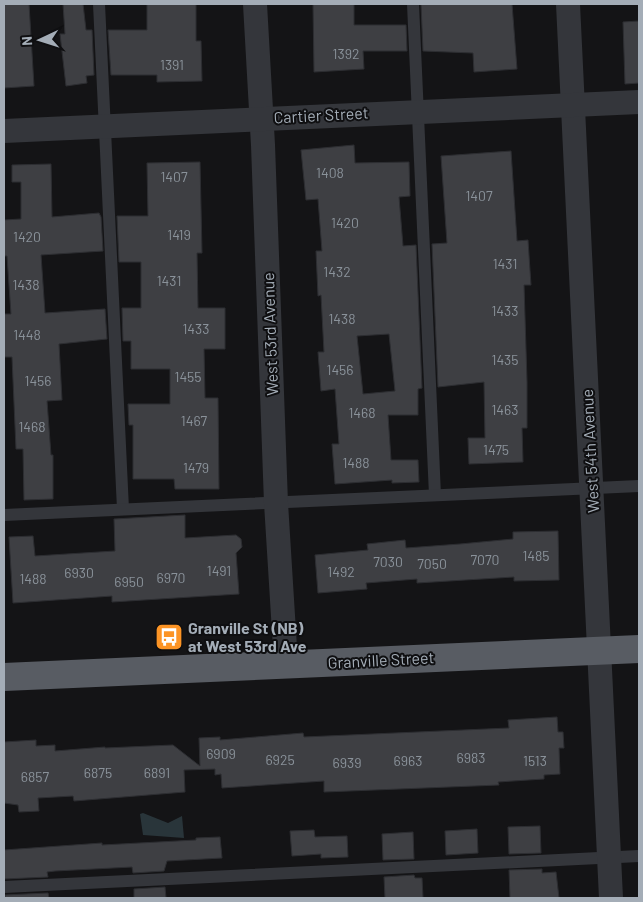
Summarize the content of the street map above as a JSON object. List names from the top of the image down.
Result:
{
  "streets": {
    "highway": ["Granville Street"],
    "street": ["Cartier Street", "West 53rd Avenue", "West 54th Avenue"]
  },
  "crossings": [
    ["Cartier Street", "West 53rd Avenue"],
    ["Cartier Street", "West 54th Avenue"],
    ["West 53rd Avenue", "Granville Street"],
    ["West 54th Avenue", "Granville Street"]
  ],
  "places": {
    "bus stop": ["Granville St (NB) at West 53rd Ave"]
  },
  "house_numbers": [
    "1392",
    "1391",
    "1408",
    "1407",
    "1407",
    "1420",
    "1419",
    "1420",
    "1431",
    "1432",
    "1431",
    "1438",
    "1433",
    "1438",
    "1433",
    "1448",
    "1435",
    "1456",
    "1455",
    "1456",
    "1463",
    "1468",
    "1467",
    "1468",
    "1475",
    "1488",
    "1479",
    "1485",
    "7070",
    "7030",
    "7050",
    "1491",
    "1492",
    "6930",
    "6970",
    "1488",
    "6950",
    "6909",
    "6983",
    "6925",
    "6963",
    "1513",
    "6939",
    "6875",
    "6891",
    "6857"
  ],
  "north": "left"
}
